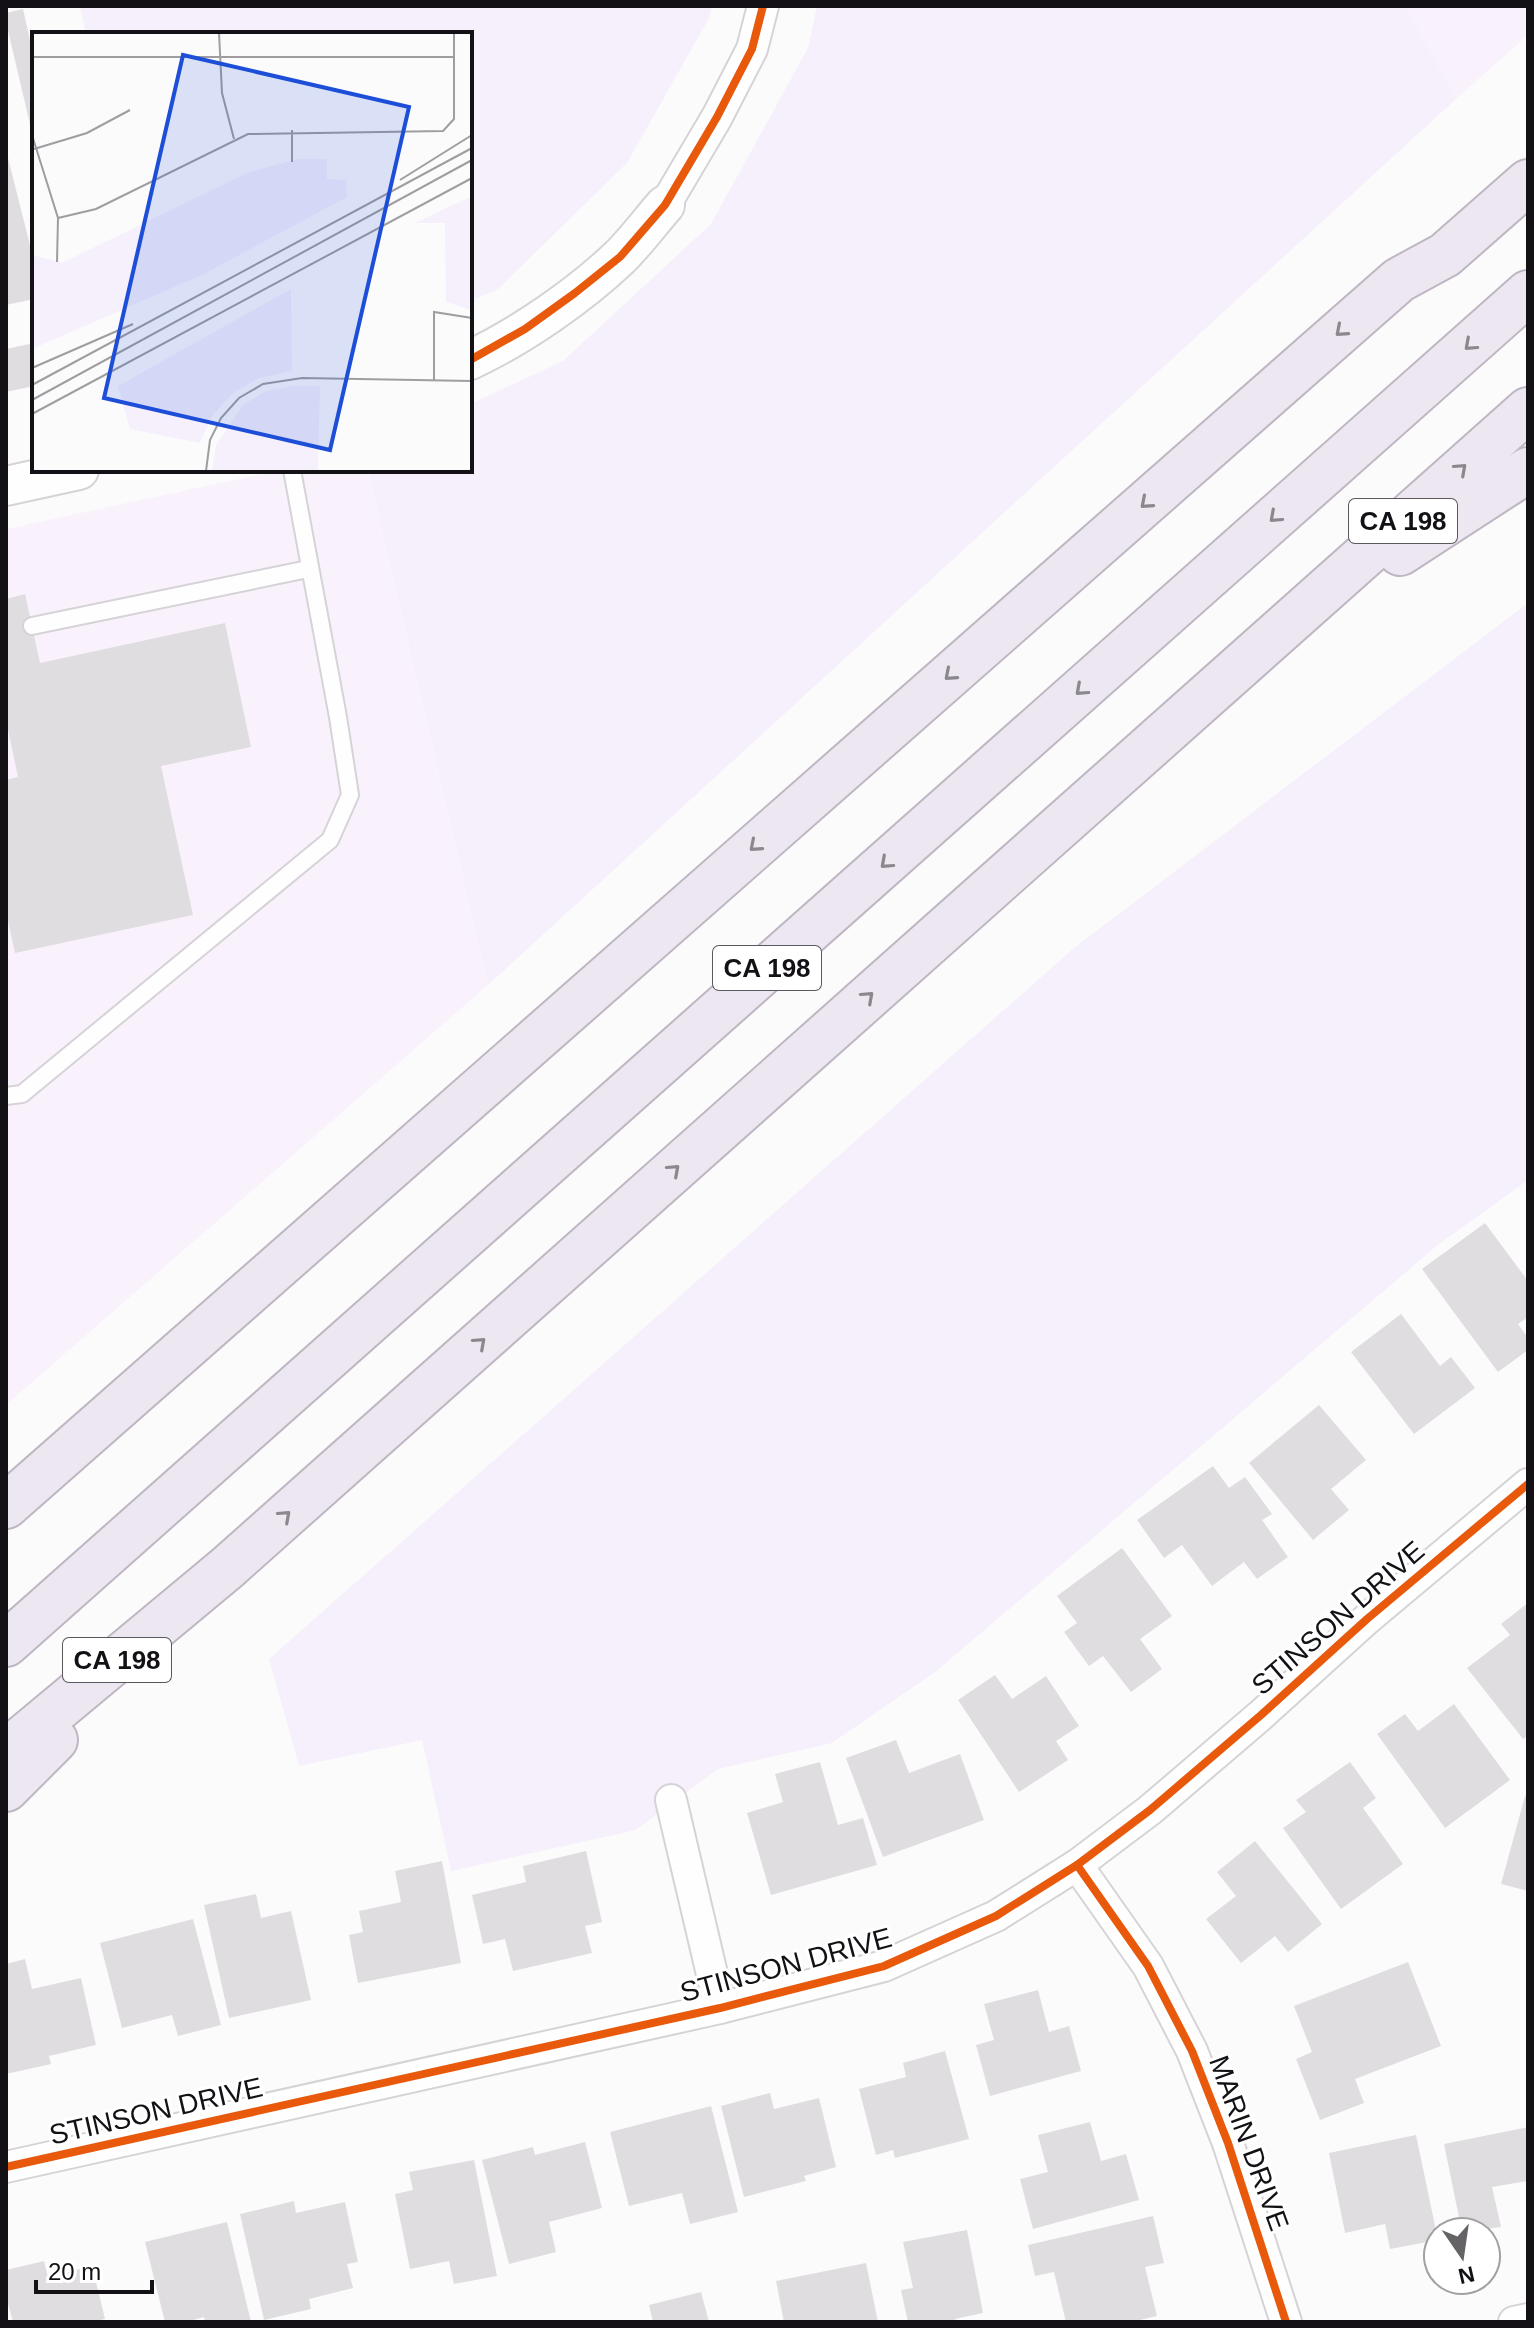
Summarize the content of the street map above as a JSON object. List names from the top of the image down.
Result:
{
  "streets": {
    "highway": ["CA 198"],
    "street": ["STINSON DRIVE", "MARIN DRIVE"]
  },
  "crossings": [
    ["STINSON DRIVE", "MARIN DRIVE"]
  ],
  "scale_bar": "20 m",
  "north": "bottom"
}
